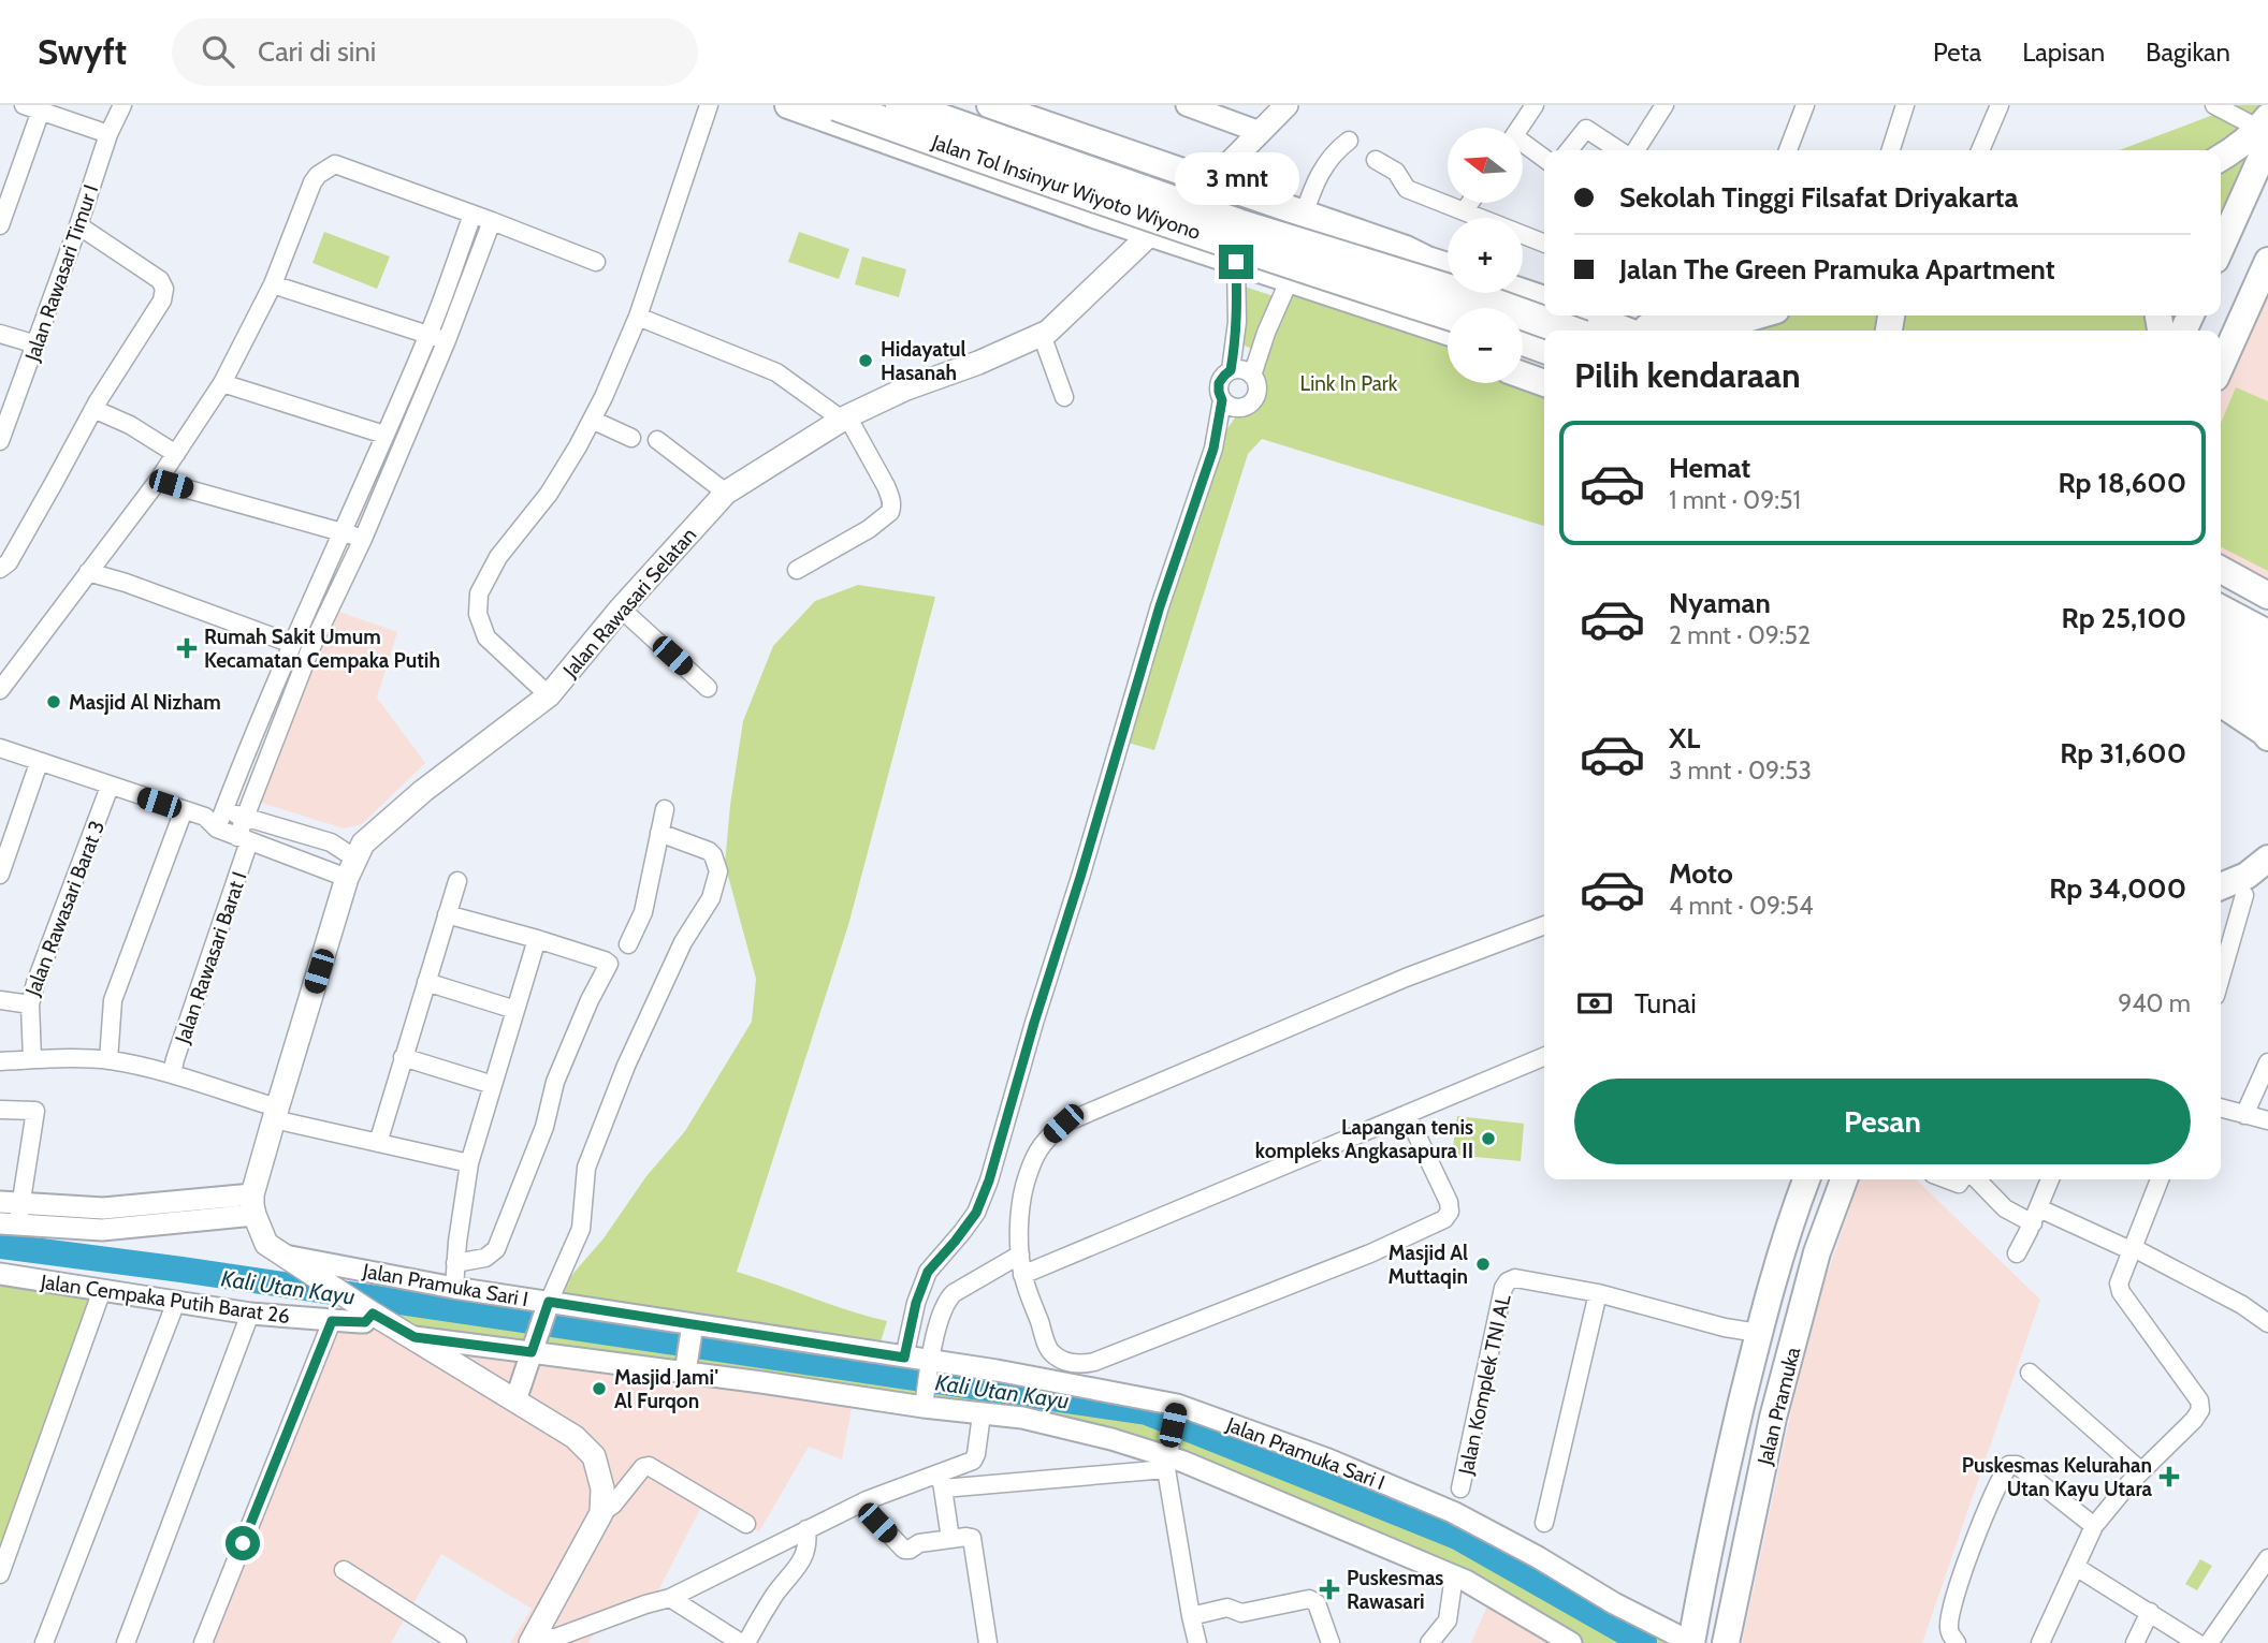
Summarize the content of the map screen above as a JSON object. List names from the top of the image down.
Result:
{
  "streets": {
    "highway": ["Jalan Tol Insinyur Wiyoto Wiyono"],
    "main road": ["Jalan Rawasari Selatan", "Jalan Pramuka"],
    "street": [
      "Jalan Rawasari Timur I",
      "Jalan Rawasari Barat 3",
      "Jalan Rawasari Barat I",
      "Jalan Pramuka Sari I",
      "Jalan Cempaka Putih Barat 26",
      "Jalan Komplek TNI AL"
    ]
  },
  "crossings": [
    ["Jalan Pramuka Sari I", "Jalan Pramuka"],
    ["Jalan Komplek TNI AL", "Jalan Pramuka"]
  ],
  "water": ["Kali Utan Kayu"],
  "parks": ["Link In Park"],
  "places": {
    "other": [
      "Hidayatul Hasanah",
      "Masjid Al Nizham",
      "Lapangan tenis kompleks Angkasapura II",
      "Masjid Al Muttaqin",
      "Masjid Jami' Al Furqon"
    ],
    "health": ["Rumah Sakit Umum Kecamatan Cempaka Putih", "Puskesmas Kelurahan Utan Kayu Utara", "Puskesmas Rawasari"]
  },
  "north": "left",
  "page": {
    "header": "Swyft",
    "search": "Cari di sini",
    "nav": ["Peta", "Lapisan", "Bagikan"],
    "map_buttons": ["+", "−"],
    "banner": ["Sekolah Tinggi Filsafat Driyakarta", "Jalan The Green Pramuka Apartment"],
    "bubble": "3 mnt",
    "heading": "Pilih kendaraan",
    "list": [
      {
        "name": "Hemat",
        "note": "1 mnt · 09:51",
        "value": "Rp 18,600"
      },
      {
        "name": "Nyaman",
        "note": "2 mnt · 09:52",
        "value": "Rp 25,100"
      },
      {
        "name": "XL",
        "note": "3 mnt · 09:53",
        "value": "Rp 31,600"
      },
      {
        "name": "Moto",
        "note": "4 mnt · 09:54",
        "value": "Rp 34,000"
      }
    ],
    "pay": ["Tunai", "940 m"],
    "buttons": "Pesan"
  }
}
